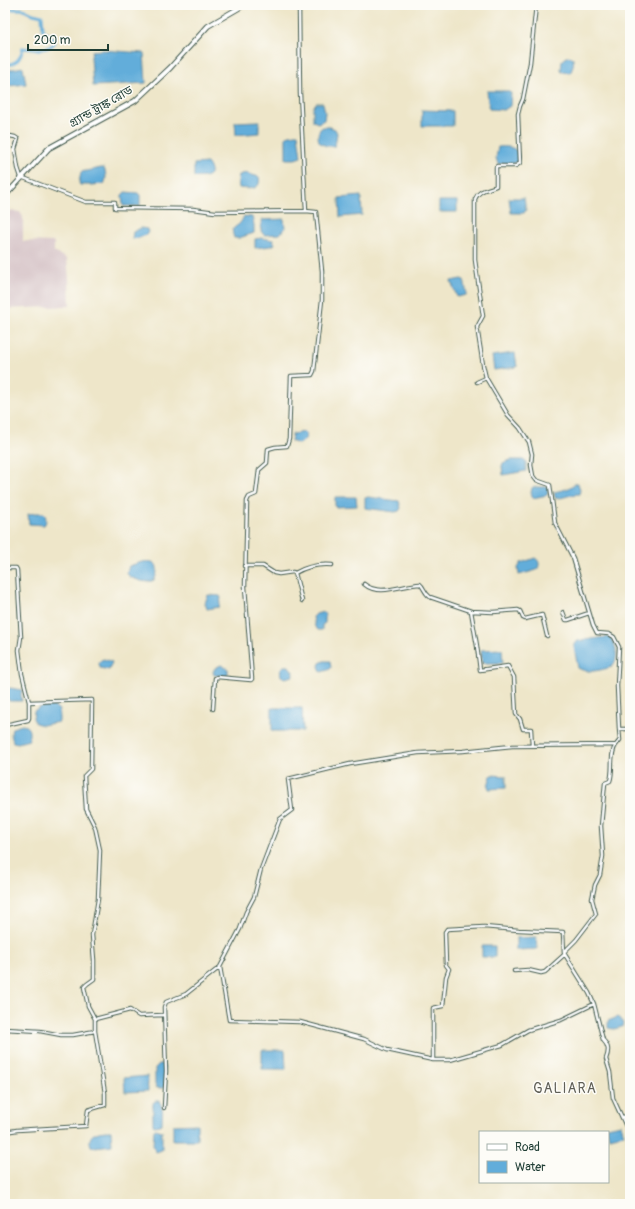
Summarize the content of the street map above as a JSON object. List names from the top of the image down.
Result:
{
  "streets": {
    "highway": ["গ্র্যান্ড ট্রাঙ্ক রোড"]
  },
  "districts": ["GALIARA"],
  "legend": ["Road", "Water"],
  "scale_bar": "200 m"
}
